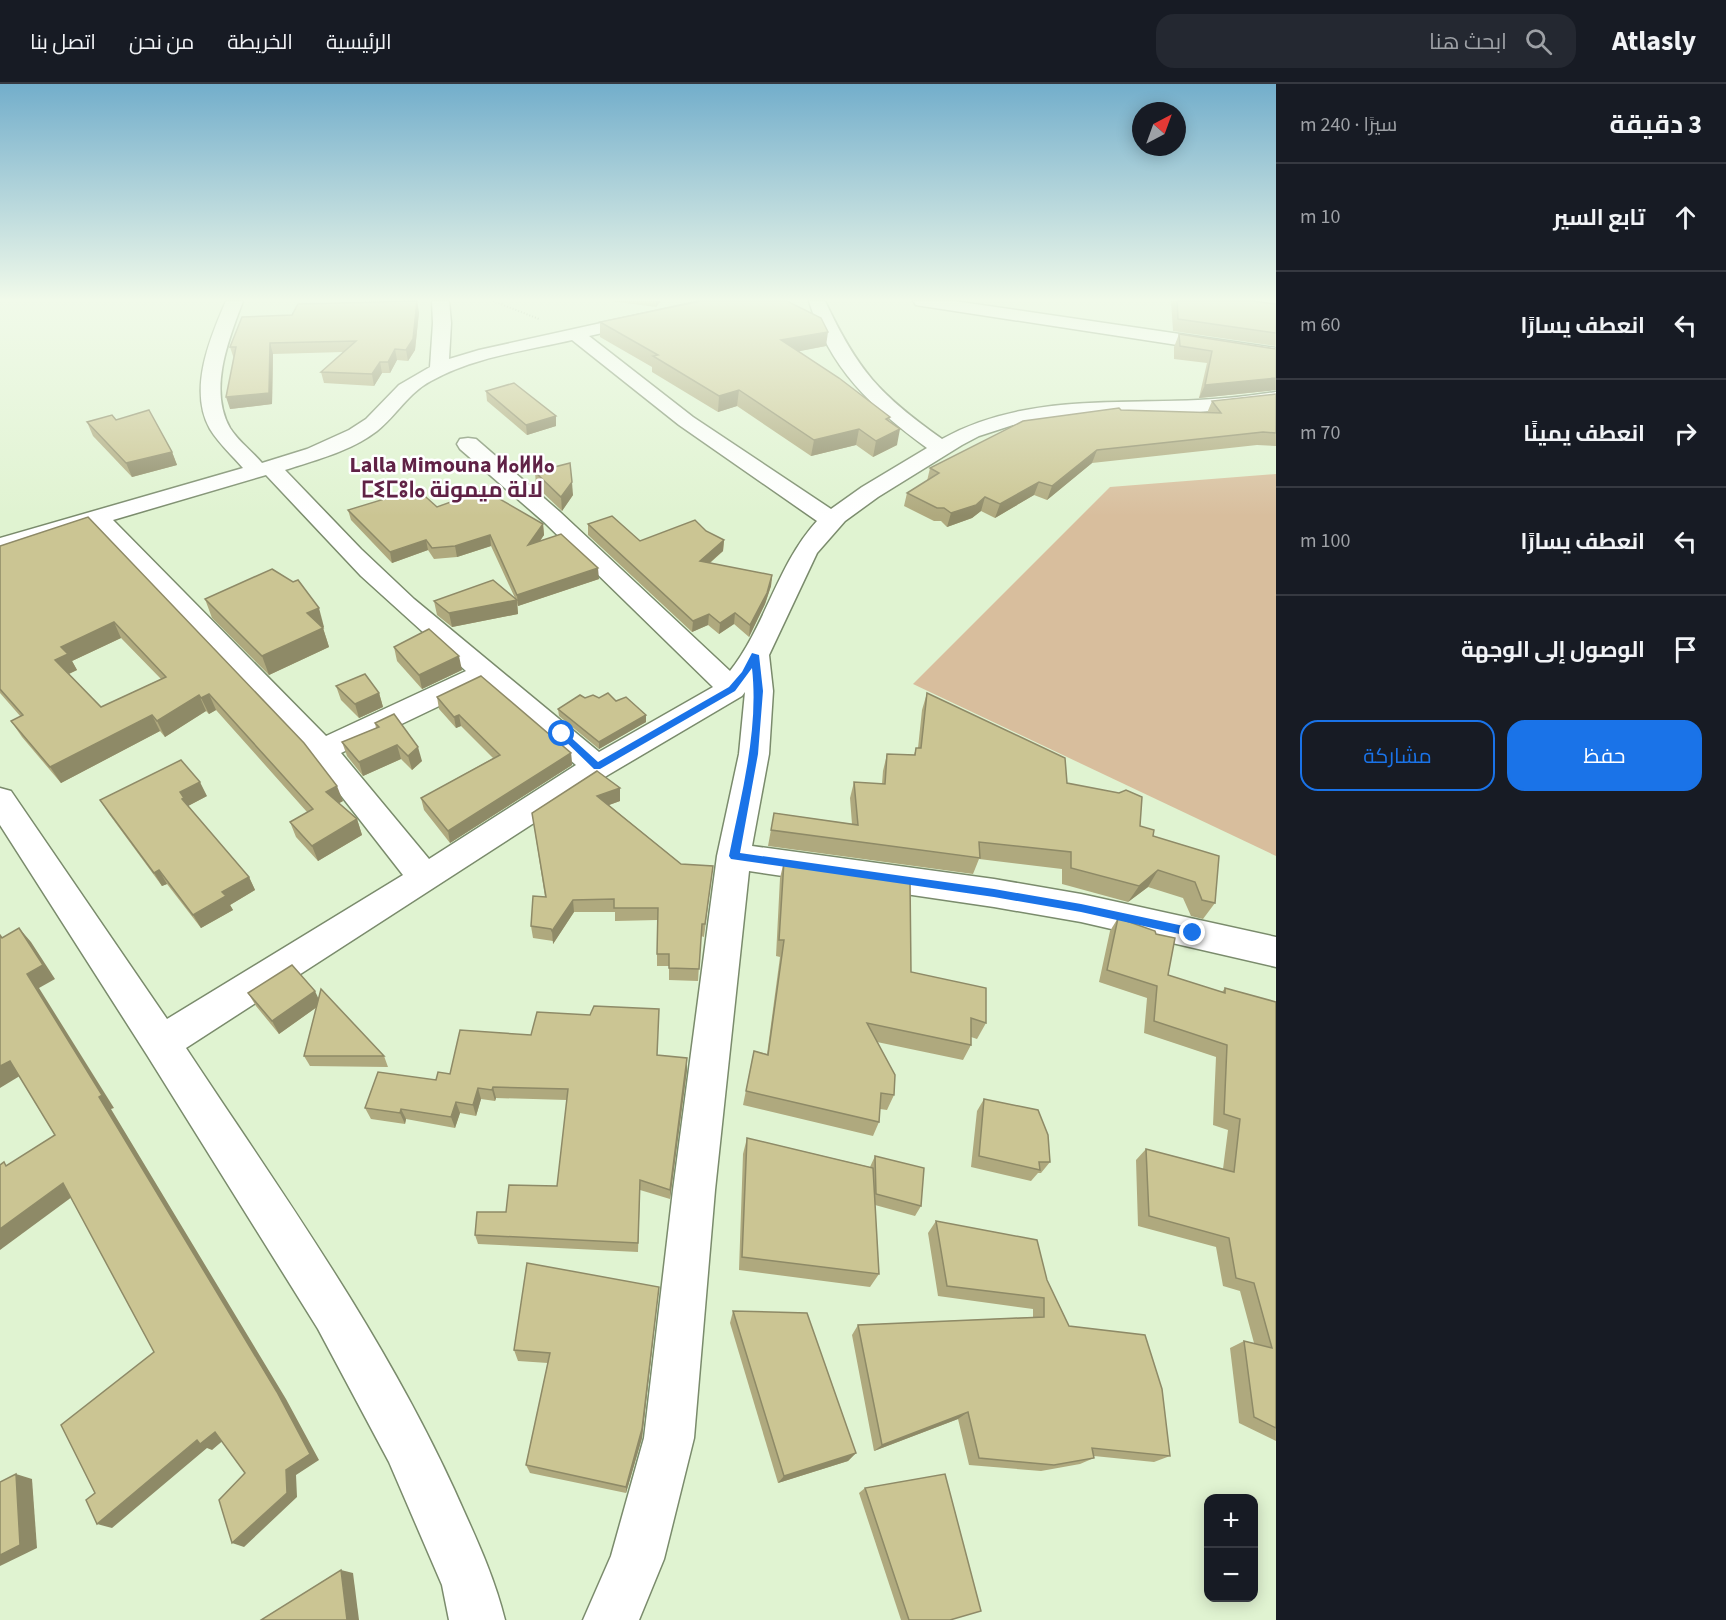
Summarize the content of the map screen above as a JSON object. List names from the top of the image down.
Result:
{
  "districts": ["Lalla Mimouna ⵍⴰⵍⵍⴰ ⵎⵉⵎⵓⵏⴰ لالة ميمونة"],
  "north": "top right",
  "page": {
    "header": "Atlasly",
    "search": "ابحث هنا",
    "nav": [
      "الرئيسية",
      "الخريطة",
      "من نحن",
      "اتصل بنا"
    ],
    "heading": ["3 دقيقة", "سيرًا · 240 m"],
    "list": [
      ["تابع السير", "10 m"],
      ["انعطف يسارًا", "60 m"],
      ["انعطف يمينًا", "70 m"],
      ["انعطف يسارًا", "100 m"],
      "الوصول إلى الوجهة"
    ],
    "buttons": ["حفظ", "مشاركة"],
    "map_buttons": ["+", "−"]
  }
}
